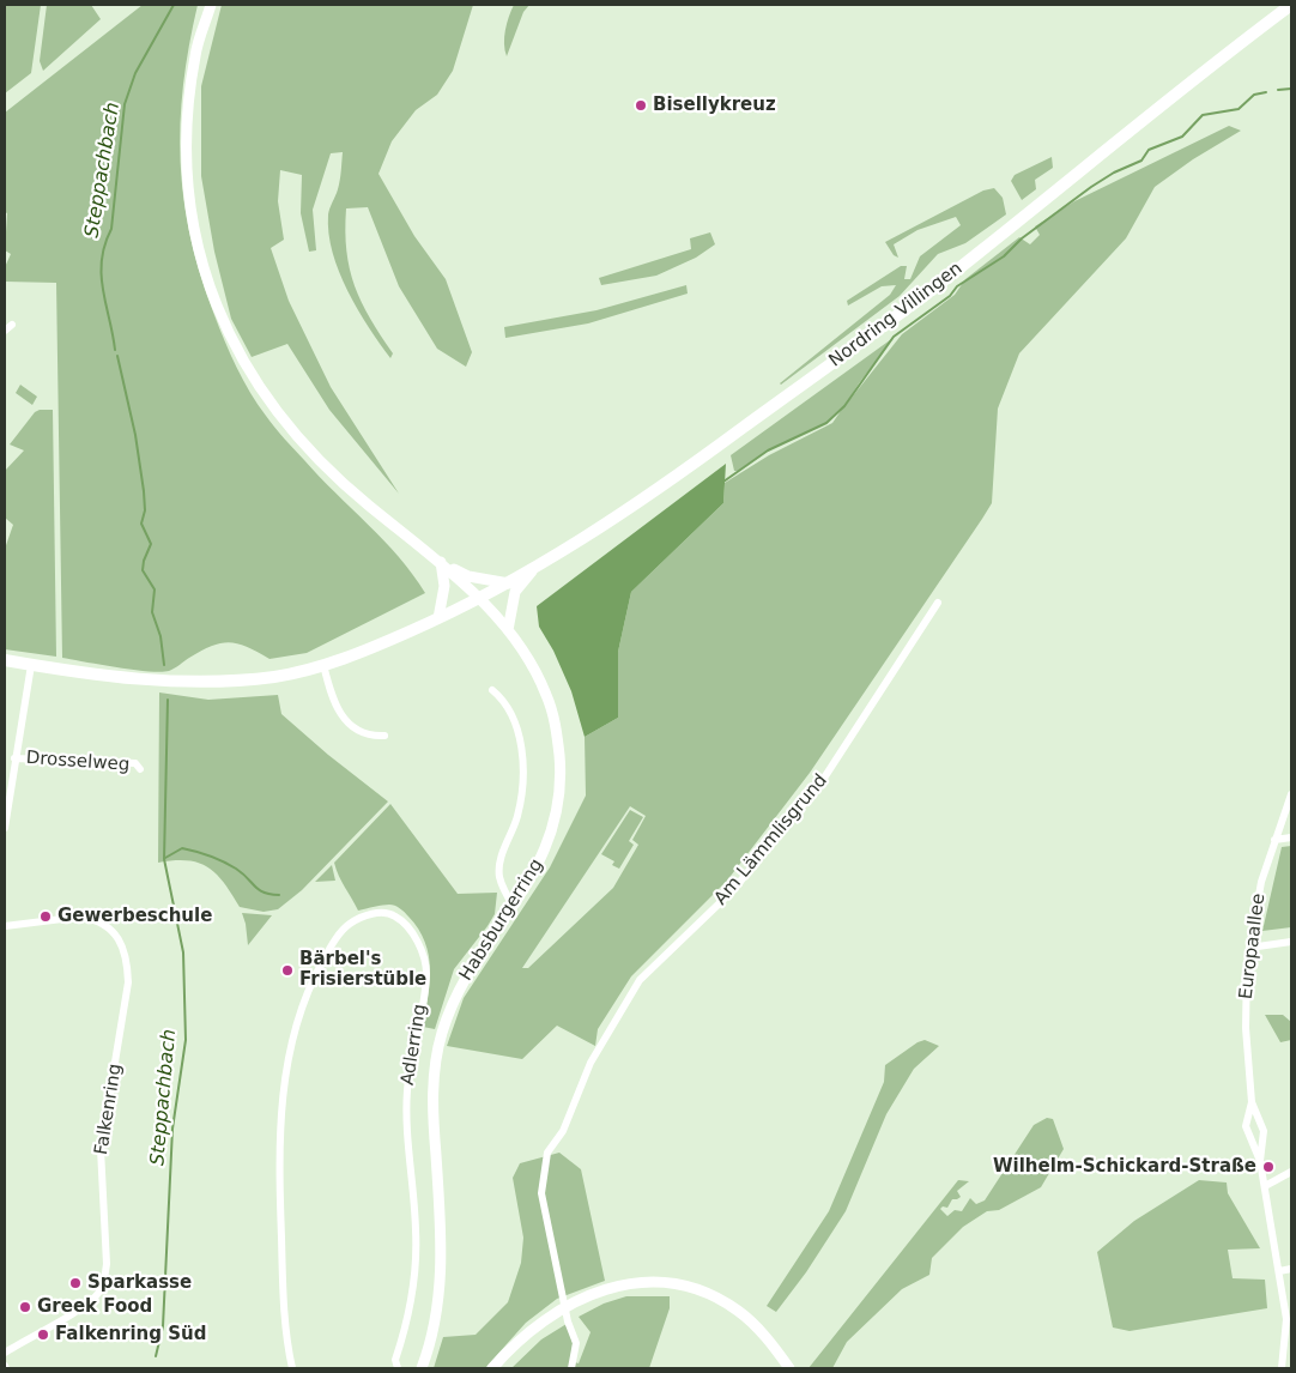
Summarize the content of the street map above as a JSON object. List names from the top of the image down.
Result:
{
  "streets": {
    "main road": ["Nordring Villingen"],
    "street": [
      "Drosselweg",
      "Am Lämmlisgrund",
      "Habsburgerring",
      "Europaallee",
      "Adlerring",
      "Falkenring"
    ]
  },
  "crossings": [
    ["Nordring Villingen", "Habsburgerring"]
  ],
  "water": ["Steppachbach"],
  "places": [
    "Bisellykreuz",
    "Gewerbeschule",
    "Bärbel's Frisierstüble",
    "Wilhelm-Schickard-Straße",
    "Sparkasse",
    "Greek Food",
    "Falkenring Süd"
  ]
}
